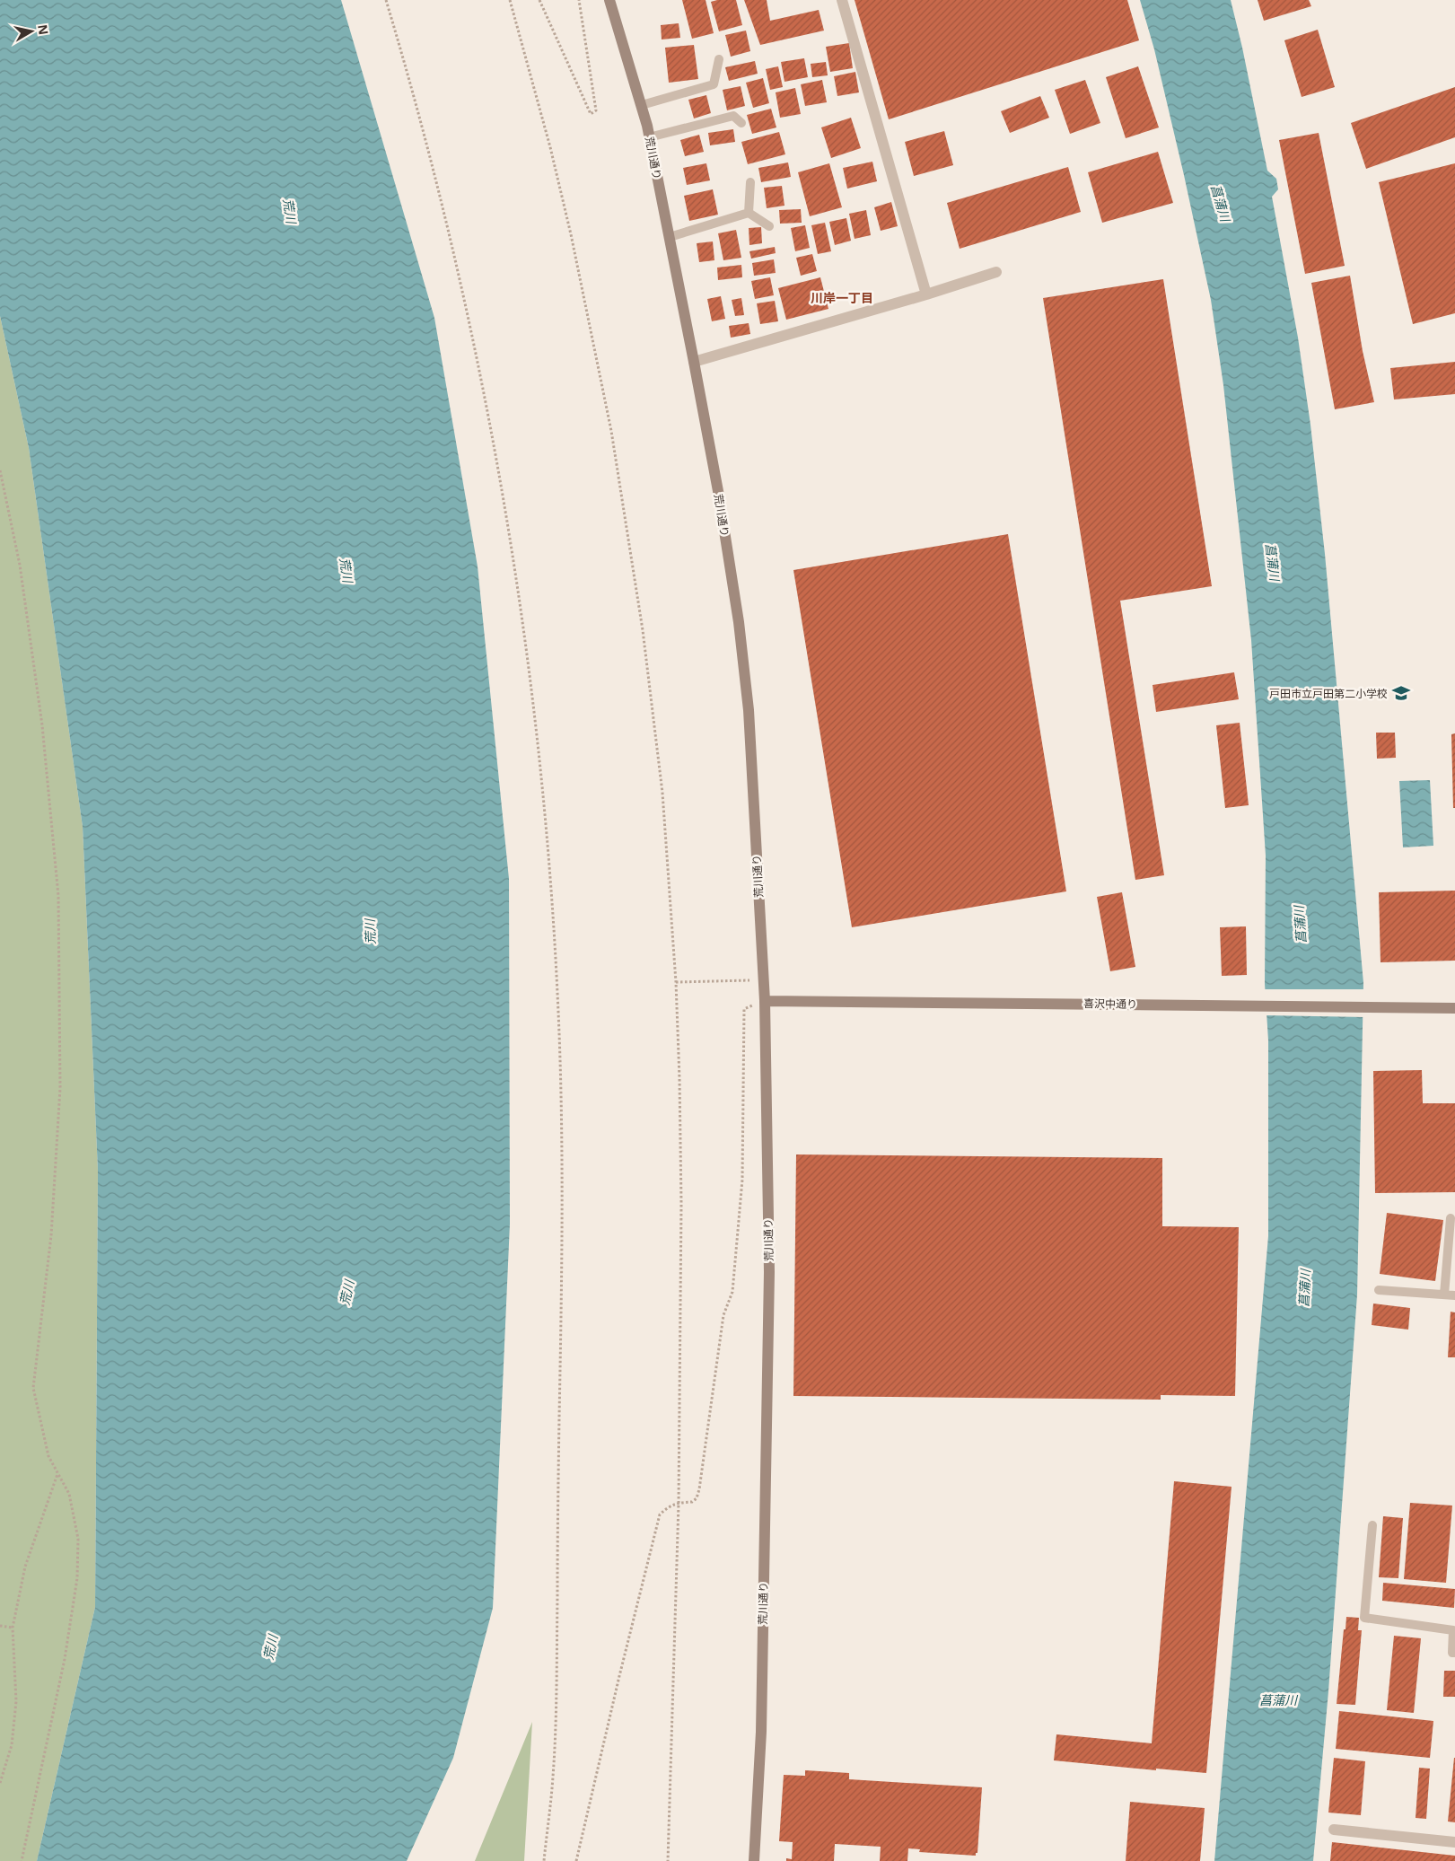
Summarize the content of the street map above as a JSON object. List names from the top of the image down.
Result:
{
  "streets": {
    "street": ["荒川通り", "喜沢中通り"]
  },
  "crossings": [
    ["荒川通り", "喜沢中通り"]
  ],
  "districts": ["川岸一丁目"],
  "water": ["菖蒲川", "荒川"],
  "places": {
    "school or university": ["戸田市立戸田第二小学校"]
  },
  "north": "right"
}
